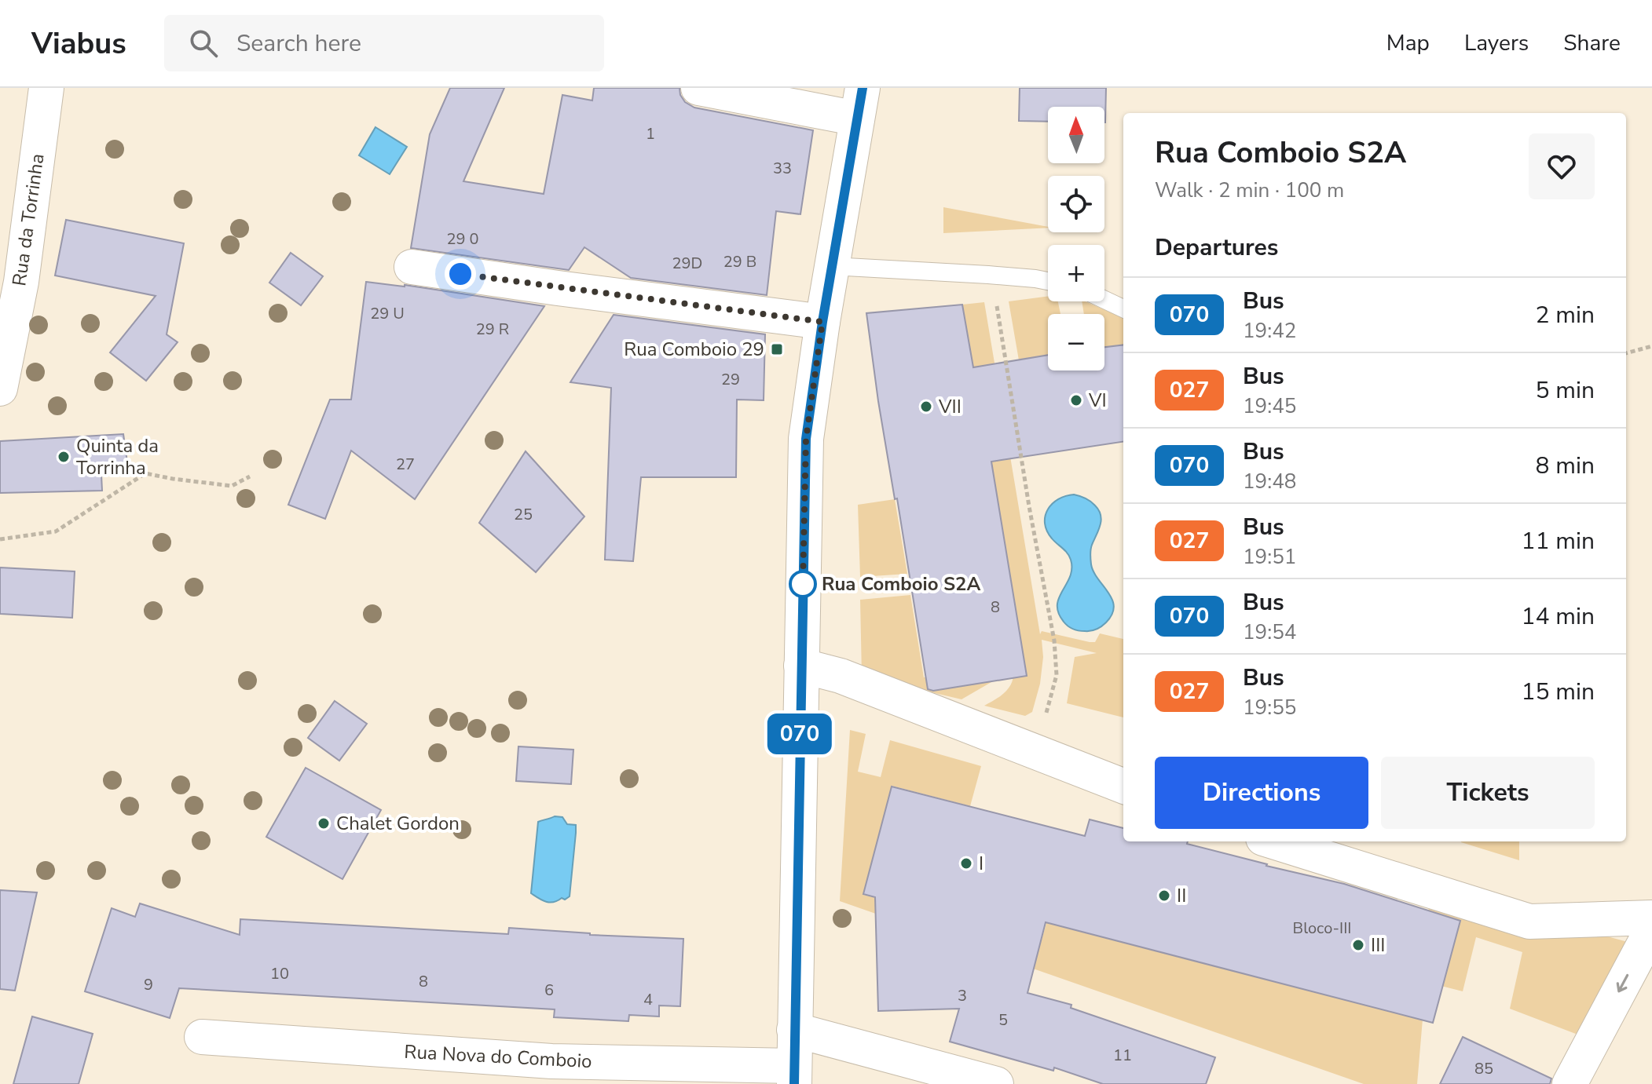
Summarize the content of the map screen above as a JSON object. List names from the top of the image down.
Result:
{
  "streets": {
    "street": ["Rua da Torrinha", "Rua Nova do Comboio"]
  },
  "places": {
    "transit": ["Rua Comboio 29"],
    "other": [
      "VI",
      "VII",
      "Quinta da Torrinha",
      "Rua Comboio S2A",
      "Chalet Gordon",
      "I",
      "II",
      "III"
    ]
  },
  "lines": ["bus line 070"],
  "house_numbers": [
    "1",
    "33",
    "29 0",
    "29 B",
    "29D",
    "29 U",
    "29 R",
    "29",
    "27",
    "25",
    "8",
    "Bloco-III",
    "10",
    "8",
    "9",
    "6",
    "3",
    "4",
    "5",
    "11",
    "85"
  ],
  "north": "top",
  "page": {
    "header": "Viabus",
    "search": "Search here",
    "nav": ["Map", "Layers", "Share"],
    "on_map": "070",
    "map_buttons": ["+", "−"],
    "heading": [
      ["Rua Comboio S2A", "Walk · 2 min · 100 m"],
      "Departures"
    ],
    "list": [
      {
        "mark": "070",
        "name": "Bus",
        "note": "19:42",
        "value": "2 min"
      },
      {
        "mark": "027",
        "name": "Bus",
        "note": "19:45",
        "value": "5 min"
      },
      {
        "mark": "070",
        "name": "Bus",
        "note": "19:48",
        "value": "8 min"
      },
      {
        "mark": "027",
        "name": "Bus",
        "note": "19:51",
        "value": "11 min"
      },
      {
        "mark": "070",
        "name": "Bus",
        "note": "19:54",
        "value": "14 min"
      },
      {
        "mark": "027",
        "name": "Bus",
        "note": "19:55",
        "value": "15 min"
      }
    ],
    "buttons": ["Directions", "Tickets"]
  }
}
